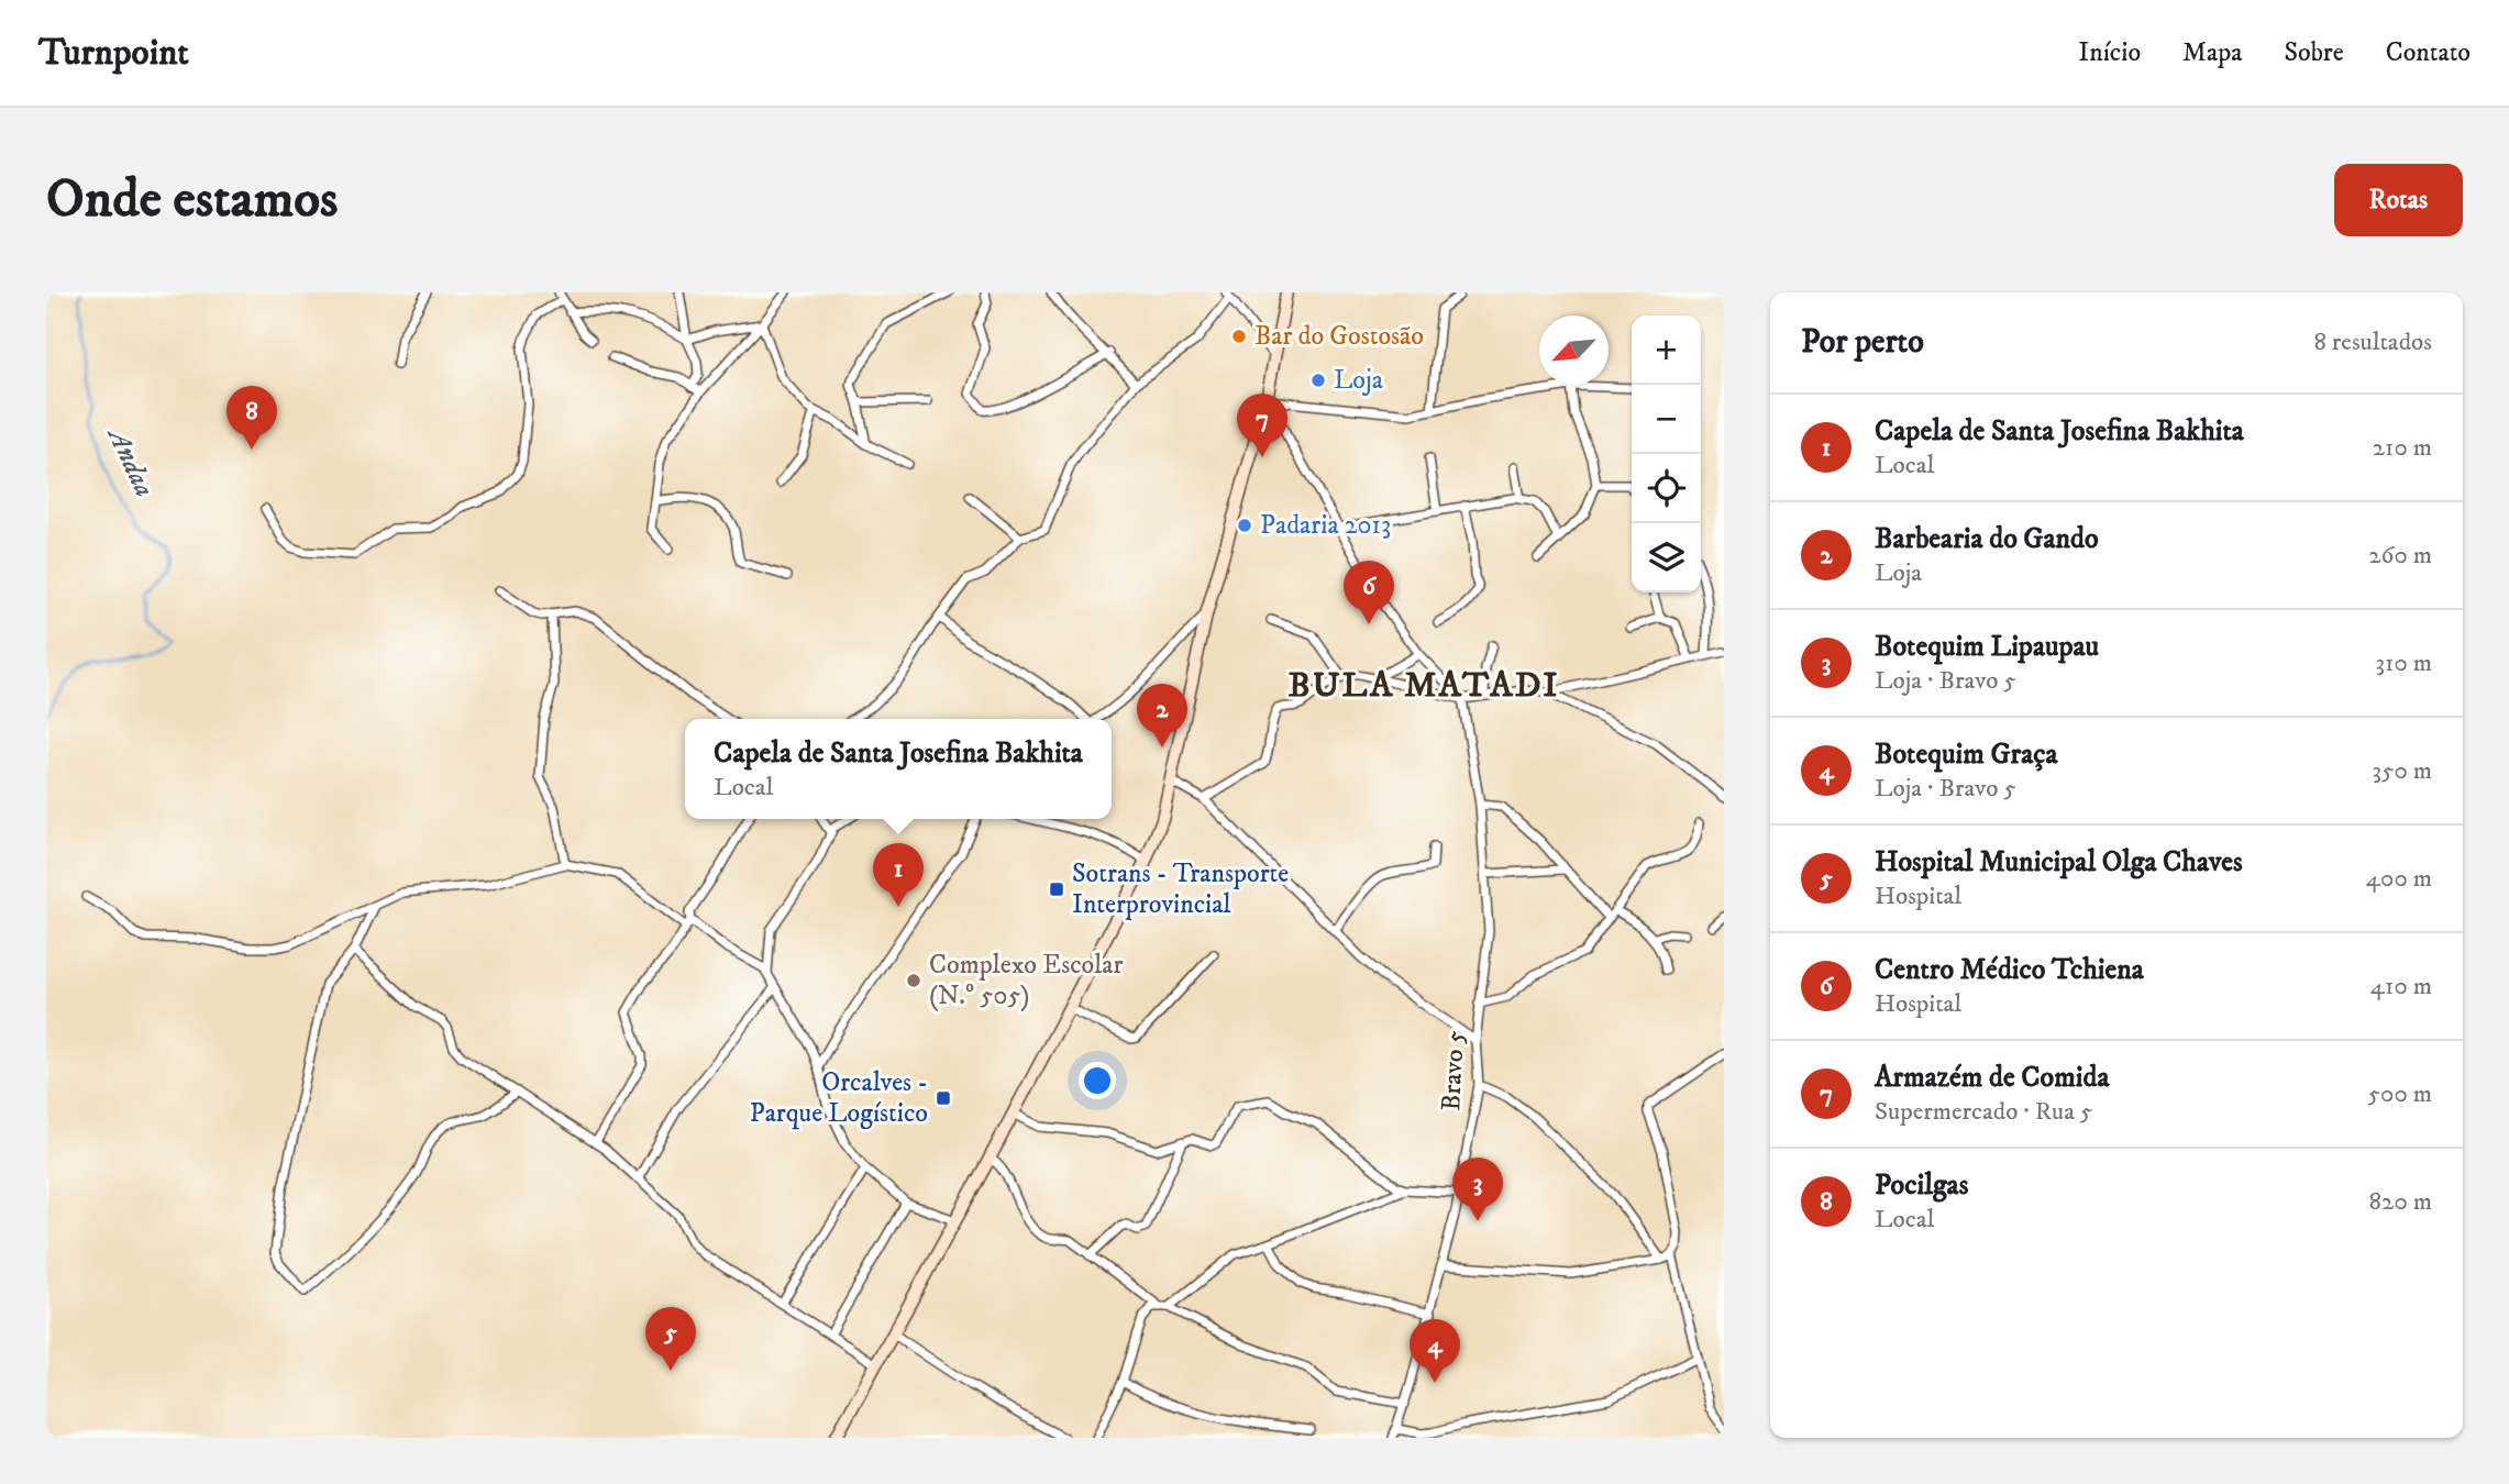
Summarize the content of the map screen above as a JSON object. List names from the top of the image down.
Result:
{
  "streets": {
    "street": ["Bravo 5"]
  },
  "districts": ["BULA MATADI"],
  "water": ["Andaa"],
  "places": {
    "other": [
      "Bar do Gostosão",
      "Loja",
      "Padaria 2013",
      "Complexo Escolar (N.º 505)"
    ],
    "transit": ["Sotrans - Transporte Interprovincial", "Orcalves - Parque Logístico"]
  },
  "north": "bottom left",
  "page": {
    "header": "Turnpoint",
    "nav": [
      "Início",
      "Mapa",
      "Sobre",
      "Contato"
    ],
    "buttons": "Rotas",
    "title": "Onde estamos",
    "heading": ["Por perto", "8 resultados"],
    "map_buttons": ["+", "−"],
    "pins": [
      "8",
      "7",
      "6",
      "2",
      "1",
      "3",
      "5",
      "4"
    ],
    "list": [
      {
        "mark": "1",
        "name": "Capela de Santa Josefina Bakhita",
        "note": "Local",
        "value": "210 m"
      },
      {
        "mark": "2",
        "name": "Barbearia do Gando",
        "note": "Loja",
        "value": "260 m"
      },
      {
        "mark": "3",
        "name": "Botequim Lipaupau",
        "note": "Loja · Bravo 5",
        "value": "310 m"
      },
      {
        "mark": "4",
        "name": "Botequim Graça",
        "note": "Loja · Bravo 5",
        "value": "350 m"
      },
      {
        "mark": "5",
        "name": "Hospital Municipal Olga Chaves",
        "note": "Hospital",
        "value": "400 m"
      },
      {
        "mark": "6",
        "name": "Centro Médico Tchiena",
        "note": "Hospital",
        "value": "410 m"
      },
      {
        "mark": "7",
        "name": "Armazém de Comida",
        "note": "Supermercado · Rua 5",
        "value": "500 m"
      },
      {
        "mark": "8",
        "name": "Pocilgas",
        "note": "Local",
        "value": "820 m"
      }
    ],
    "popup": ["Capela de Santa Josefina Bakhita", "Local"]
  }
}
